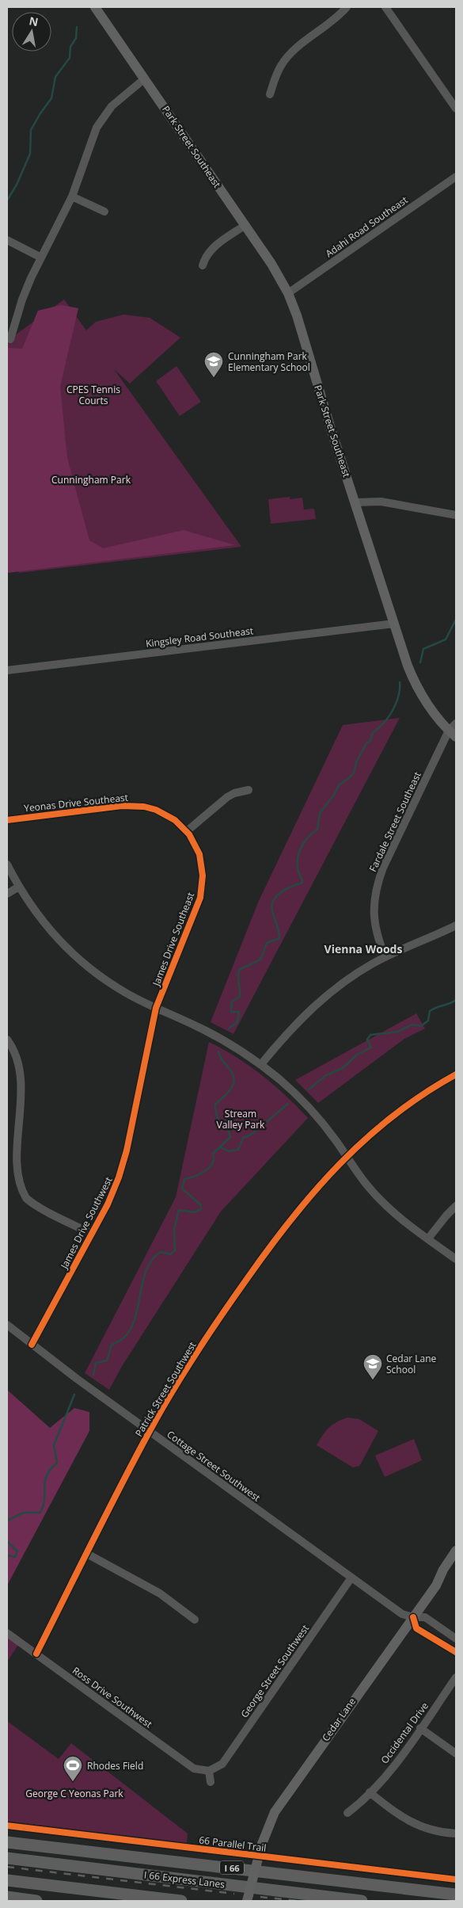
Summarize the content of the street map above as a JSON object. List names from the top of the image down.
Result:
{
  "streets": {
    "highway": ["I 66", "I 66 Express Lanes"],
    "main road": ["Park Street Southeast", "Cedar Lane"],
    "street": [
      "Adahi Road Southeast",
      "Kingsley Road Southeast",
      "Yeonas Drive Southeast",
      "Fardale Street Southeast",
      "James Drive Southeast",
      "James Drive Southwest",
      "Patrick Street Southwest",
      "Cottage Street Southwest",
      "George Street Southwest",
      "Ross Drive Southwest",
      "Occidental Drive"
    ],
    "cycle path": ["66 Parallel Trail"]
  },
  "crossings": [
    ["Park Street Southeast", "Adahi Road Southeast"],
    ["Park Street Southeast", "Kingsley Road Southeast"],
    ["Park Street Southeast", "Fardale Street Southeast"],
    ["Yeonas Drive Southeast", "James Drive Southeast"],
    ["James Drive Southeast", "James Drive Southwest"],
    ["James Drive Southwest", "Cottage Street Southwest"],
    ["Patrick Street Southwest", "Cottage Street Southwest"],
    ["Patrick Street Southwest", "Ross Drive Southwest"],
    ["Cottage Street Southwest", "George Street Southwest"],
    ["Cottage Street Southwest", "Cedar Lane"],
    ["George Street Southwest", "Ross Drive Southwest"]
  ],
  "districts": ["Vienna Woods"],
  "parks": [
    "CPES Tennis Courts",
    "Cunningham Park",
    "Stream Valley Park",
    "George C Yeonas Park"
  ],
  "places": {
    "school or university": ["Cunningham Park Elementary School", "Cedar Lane School"],
    "sports": ["Rhodes Field"]
  },
  "north": "top"
}
